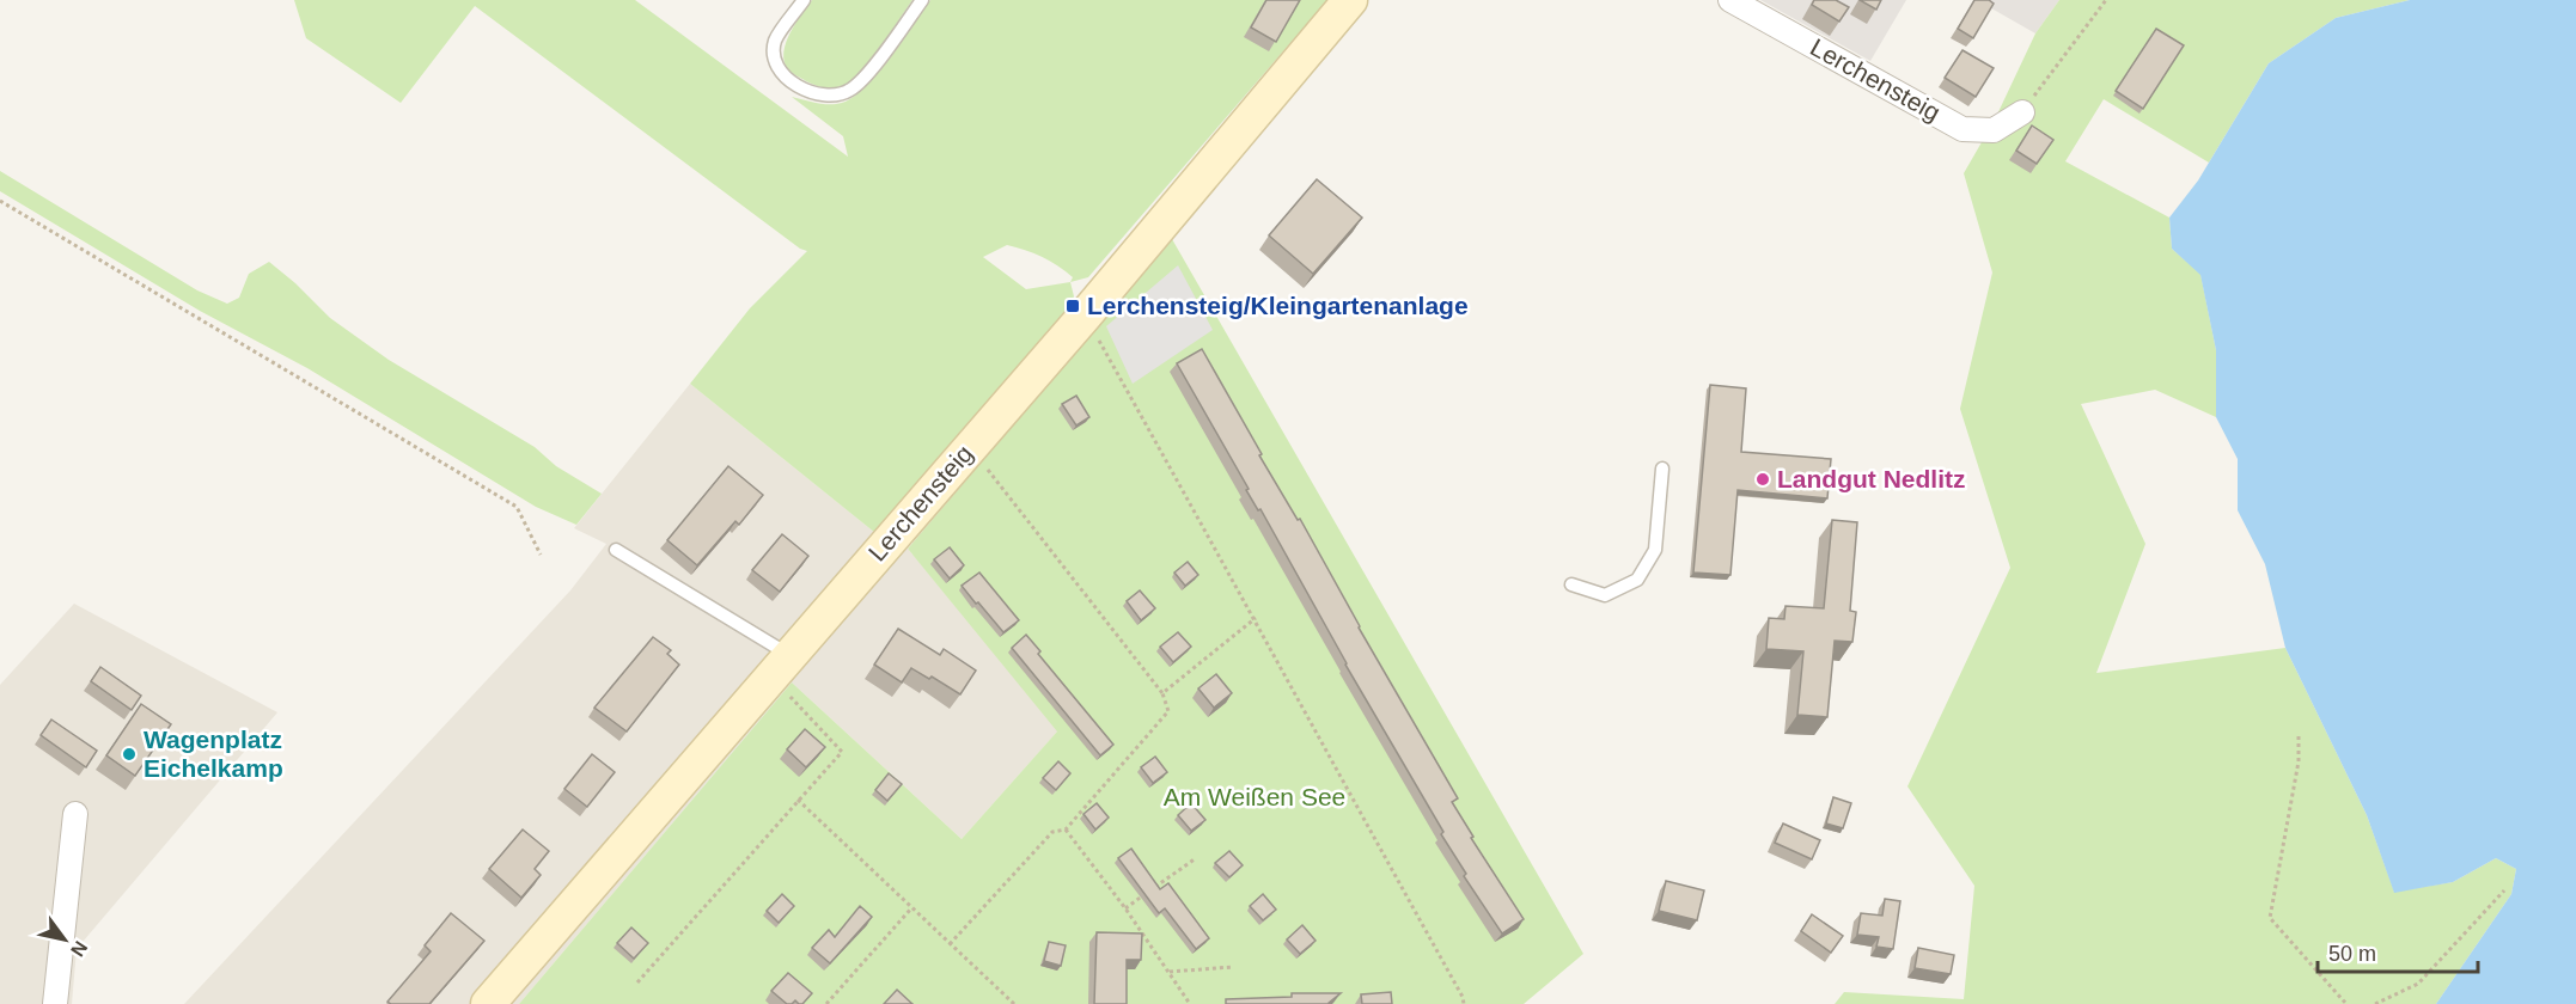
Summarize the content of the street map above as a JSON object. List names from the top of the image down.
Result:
{
  "streets": {
    "street": ["Lerchensteig"]
  },
  "parks": ["Am Weißen See"],
  "places": {
    "transit": ["Lerchensteig/Kleingartenanlage"],
    "other": ["Landgut Nedlitz", "Wagenplatz Eichelkamp"]
  },
  "scale_bar": "50 m",
  "north": "bottom right"
}
